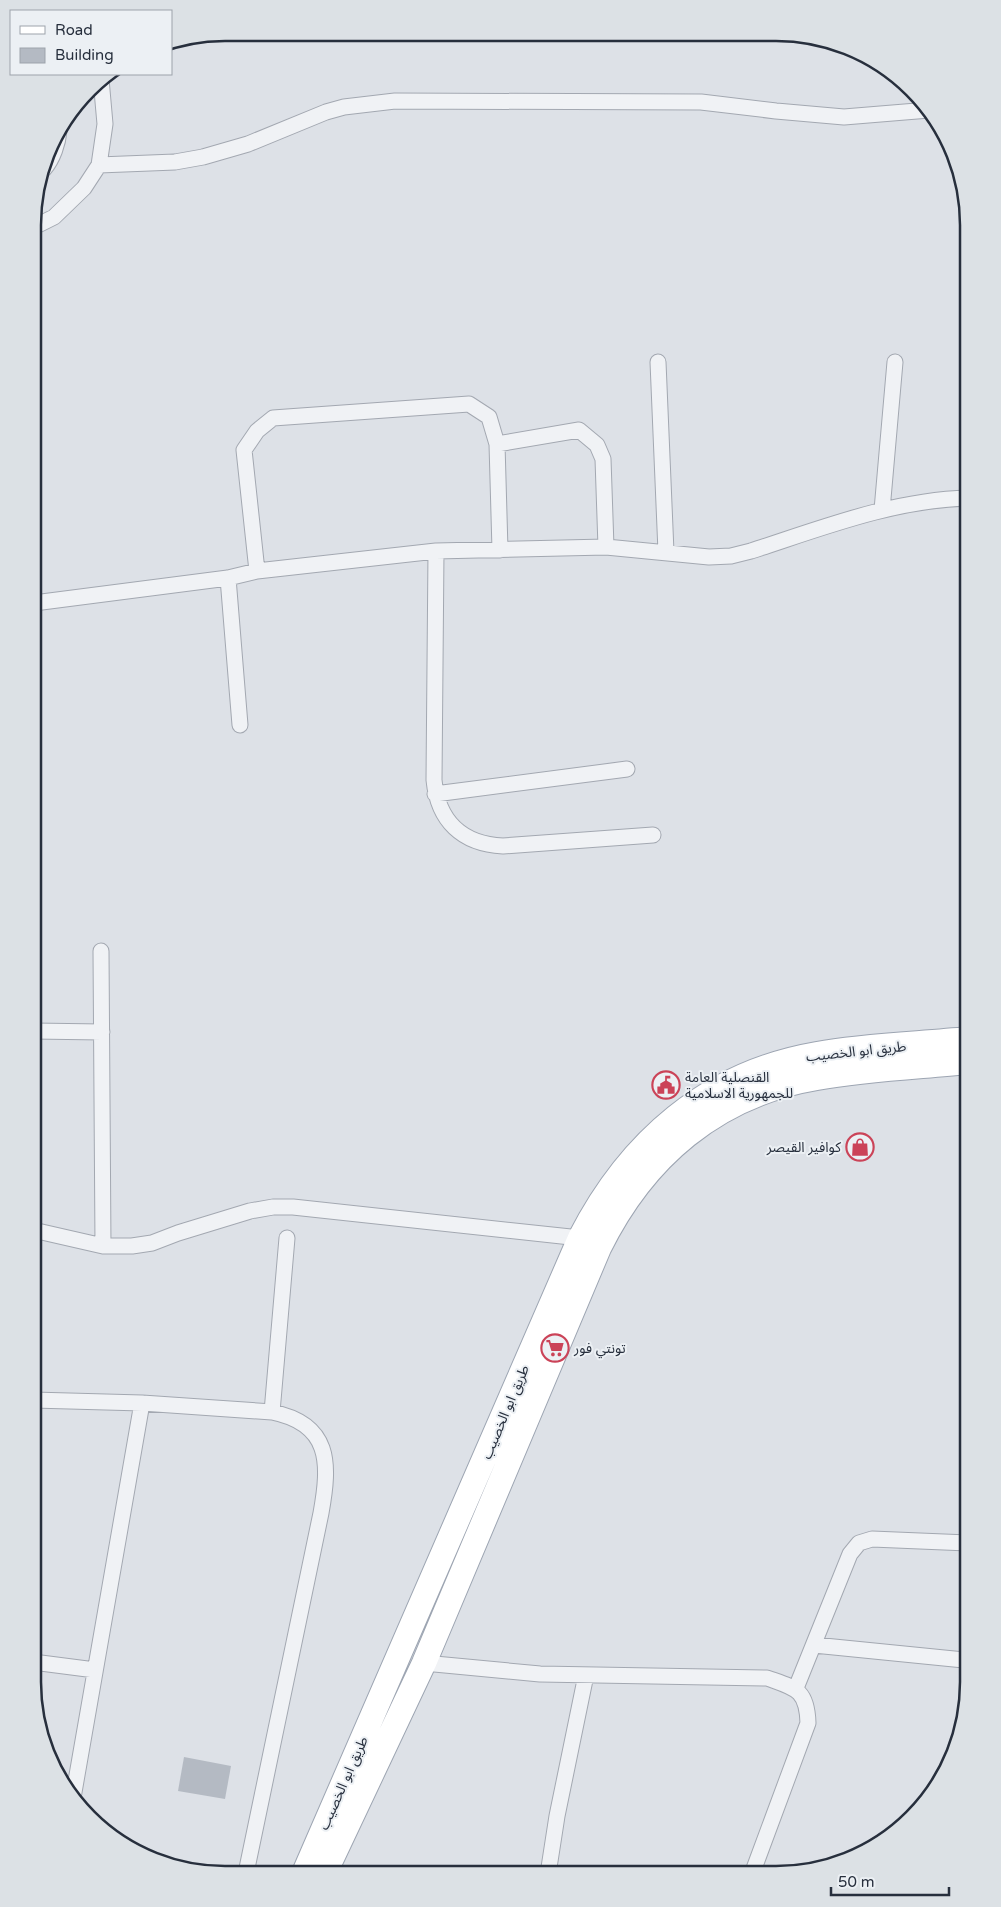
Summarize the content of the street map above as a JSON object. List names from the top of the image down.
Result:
{
  "streets": {
    "main road": ["طريق ابو الخصيب"]
  },
  "places": {
    "public building": ["القنصلية العامة للجمهورية الاسلامية"],
    "shop": ["كوافير القيصر"],
    "supermarket": ["تونتي فور"]
  },
  "legend": ["Road", "Building"],
  "scale_bar": "50 m"
}
